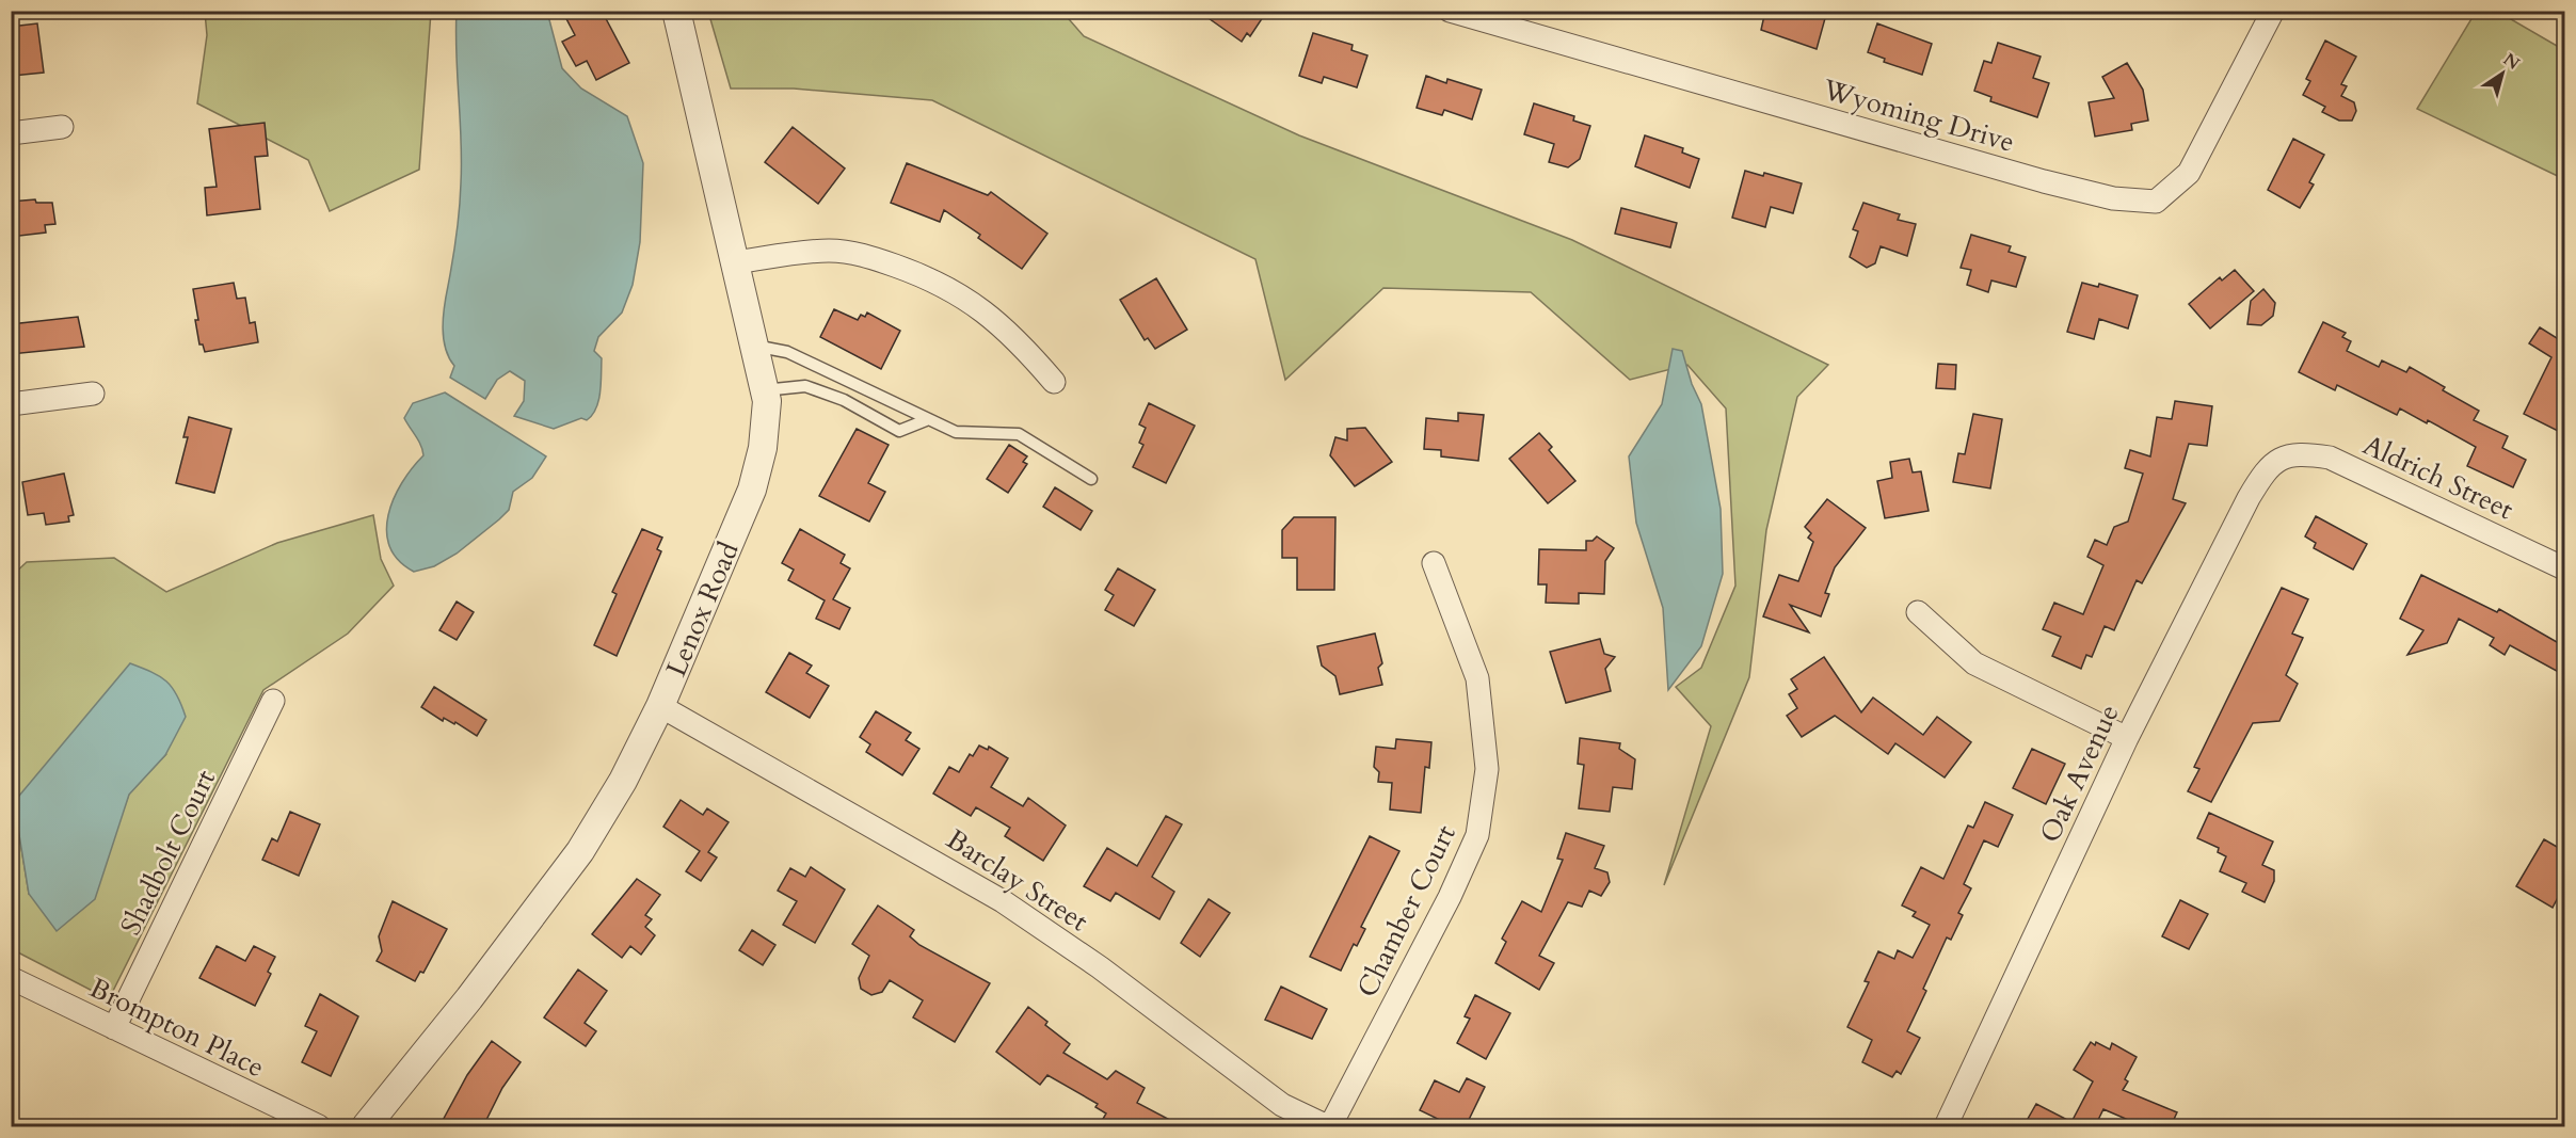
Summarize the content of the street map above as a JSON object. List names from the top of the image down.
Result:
{
  "streets": {
    "street": [
      "Wyoming Drive",
      "Aldrich Street",
      "Lenox Road",
      "Oak Avenue",
      "Shadbolt Court",
      "Barclay Street",
      "Chamber Court",
      "Brompton Place"
    ]
  },
  "crossings": [
    ["Aldrich Street", "Oak Avenue"],
    ["Lenox Road", "Barclay Street"],
    ["Shadbolt Court", "Brompton Place"],
    ["Barclay Street", "Chamber Court"]
  ],
  "north": "top right"
}
